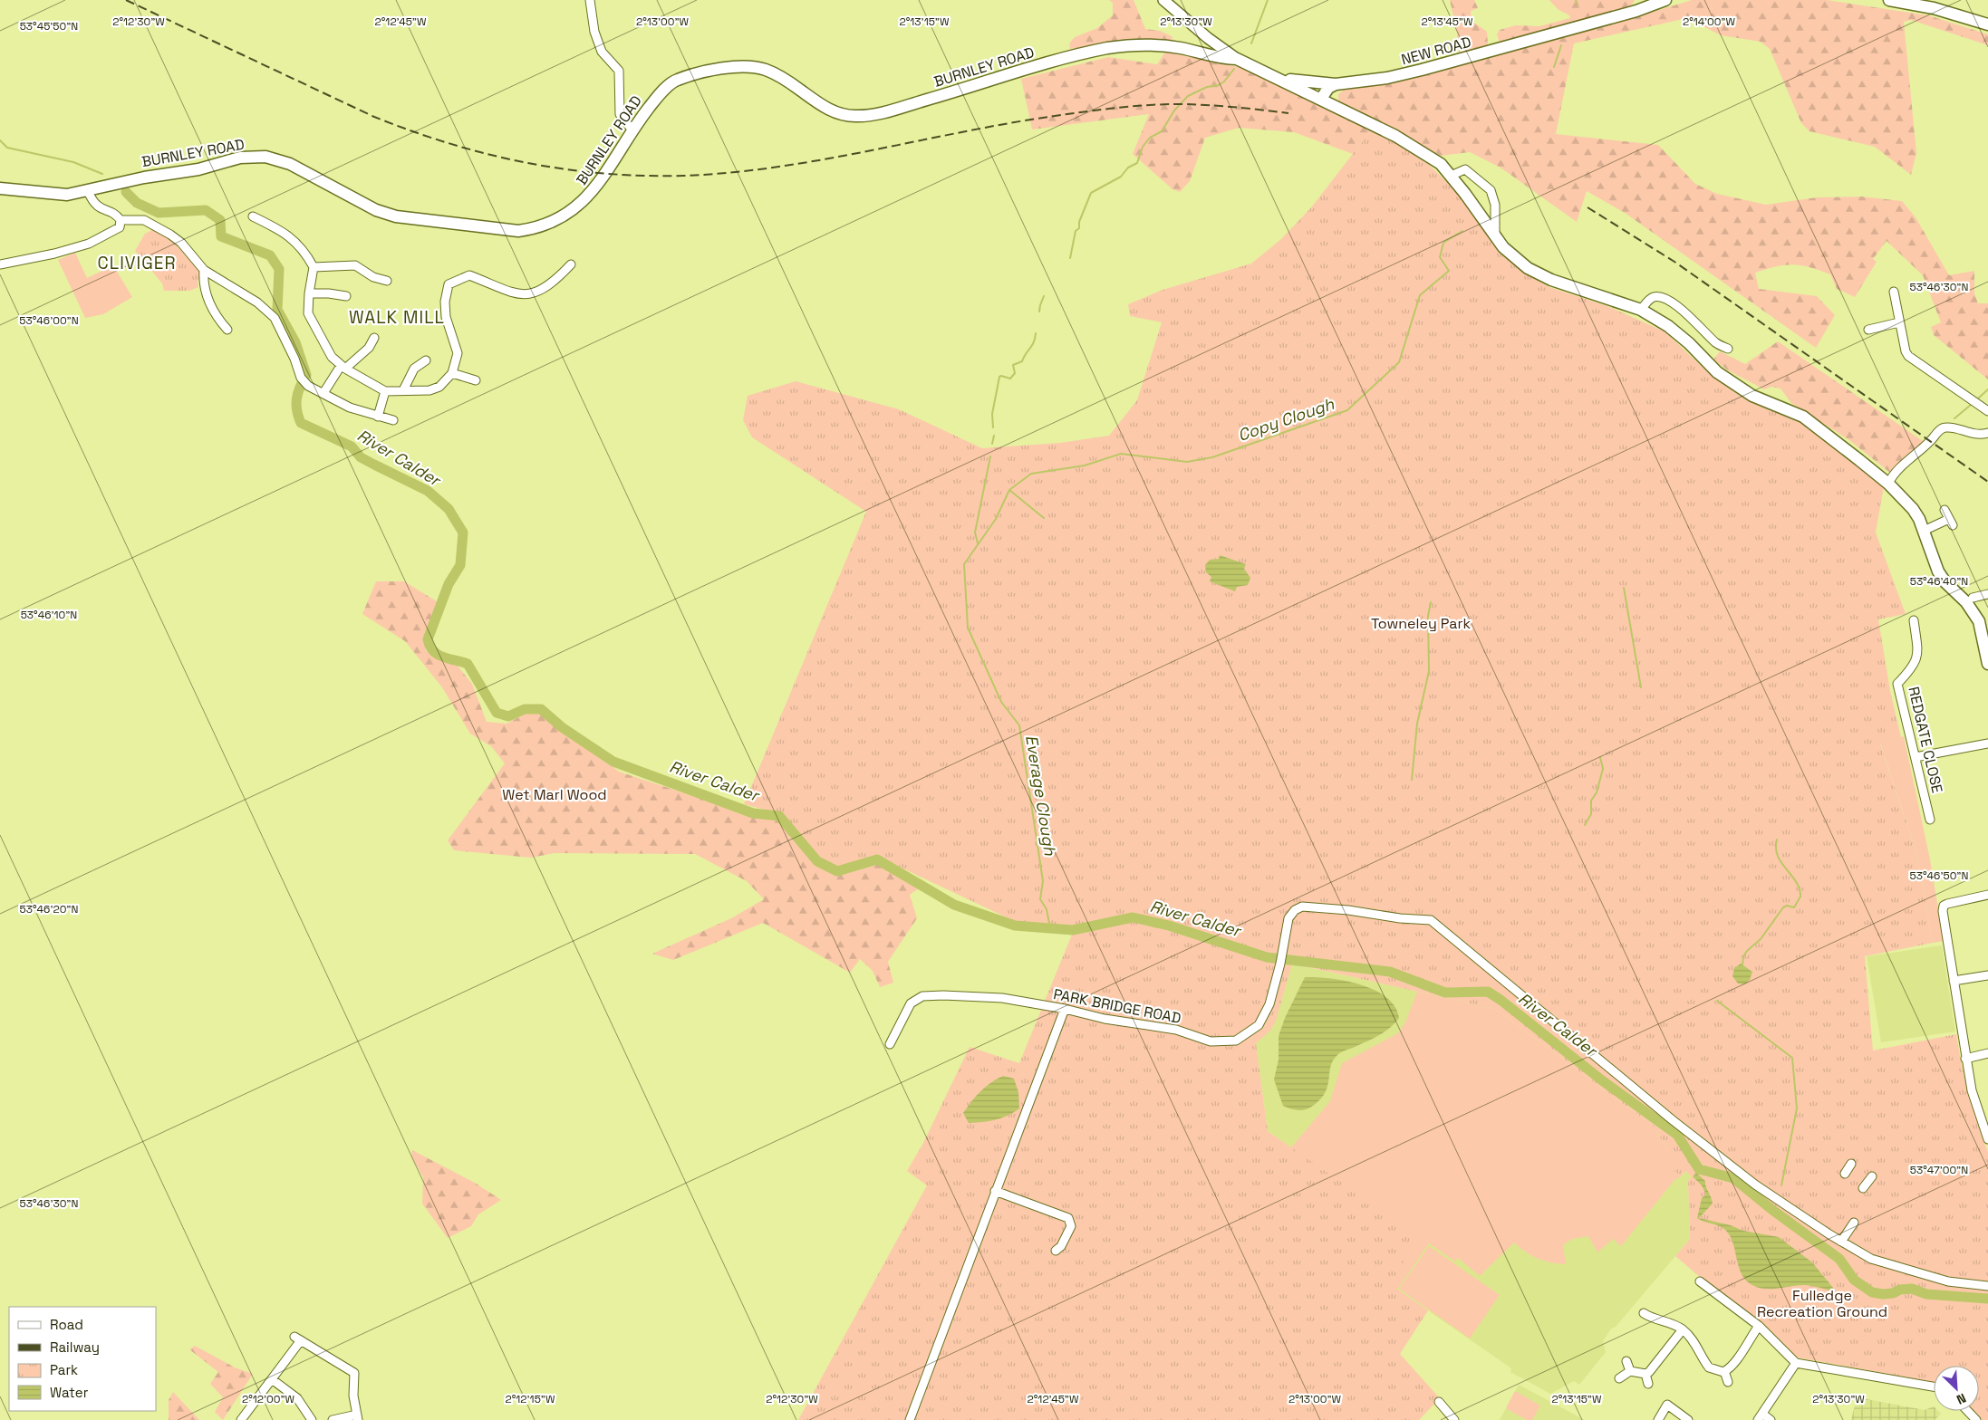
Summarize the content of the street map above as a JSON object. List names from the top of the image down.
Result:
{
  "streets": {
    "highway": ["NEW ROAD", "BURNLEY ROAD"],
    "street": ["REDGATE CLOSE", "PARK BRIDGE ROAD"]
  },
  "crossings": [
    ["NEW ROAD", "BURNLEY ROAD"]
  ],
  "districts": ["CLIVIGER", "WALK MILL"],
  "water": ["Copy Clough", "River Calder", "Everage Clough"],
  "parks": ["Towneley Park", "Wet Marl Wood", "Fulledge Recreation Ground"],
  "legend": [
    "Road",
    "Railway",
    "Park",
    "Water"
  ],
  "north": "bottom right",
  "coordinates": [
    "2°12'30\"W",
    "2°12'45\"W",
    "2°13'00\"W",
    "2°13'15\"W",
    "2°13'30\"W",
    "2°13'45\"W",
    "2°14'00\"W",
    "53°45'50\"N",
    "53°46'30\"N",
    "53°46'00\"N",
    "53°46'40\"N",
    "53°46'10\"N",
    "53°46'50\"N",
    "53°46'20\"N",
    "53°47'00\"N",
    "2°12'00\"W",
    "2°12'15\"W"
  ]
}
